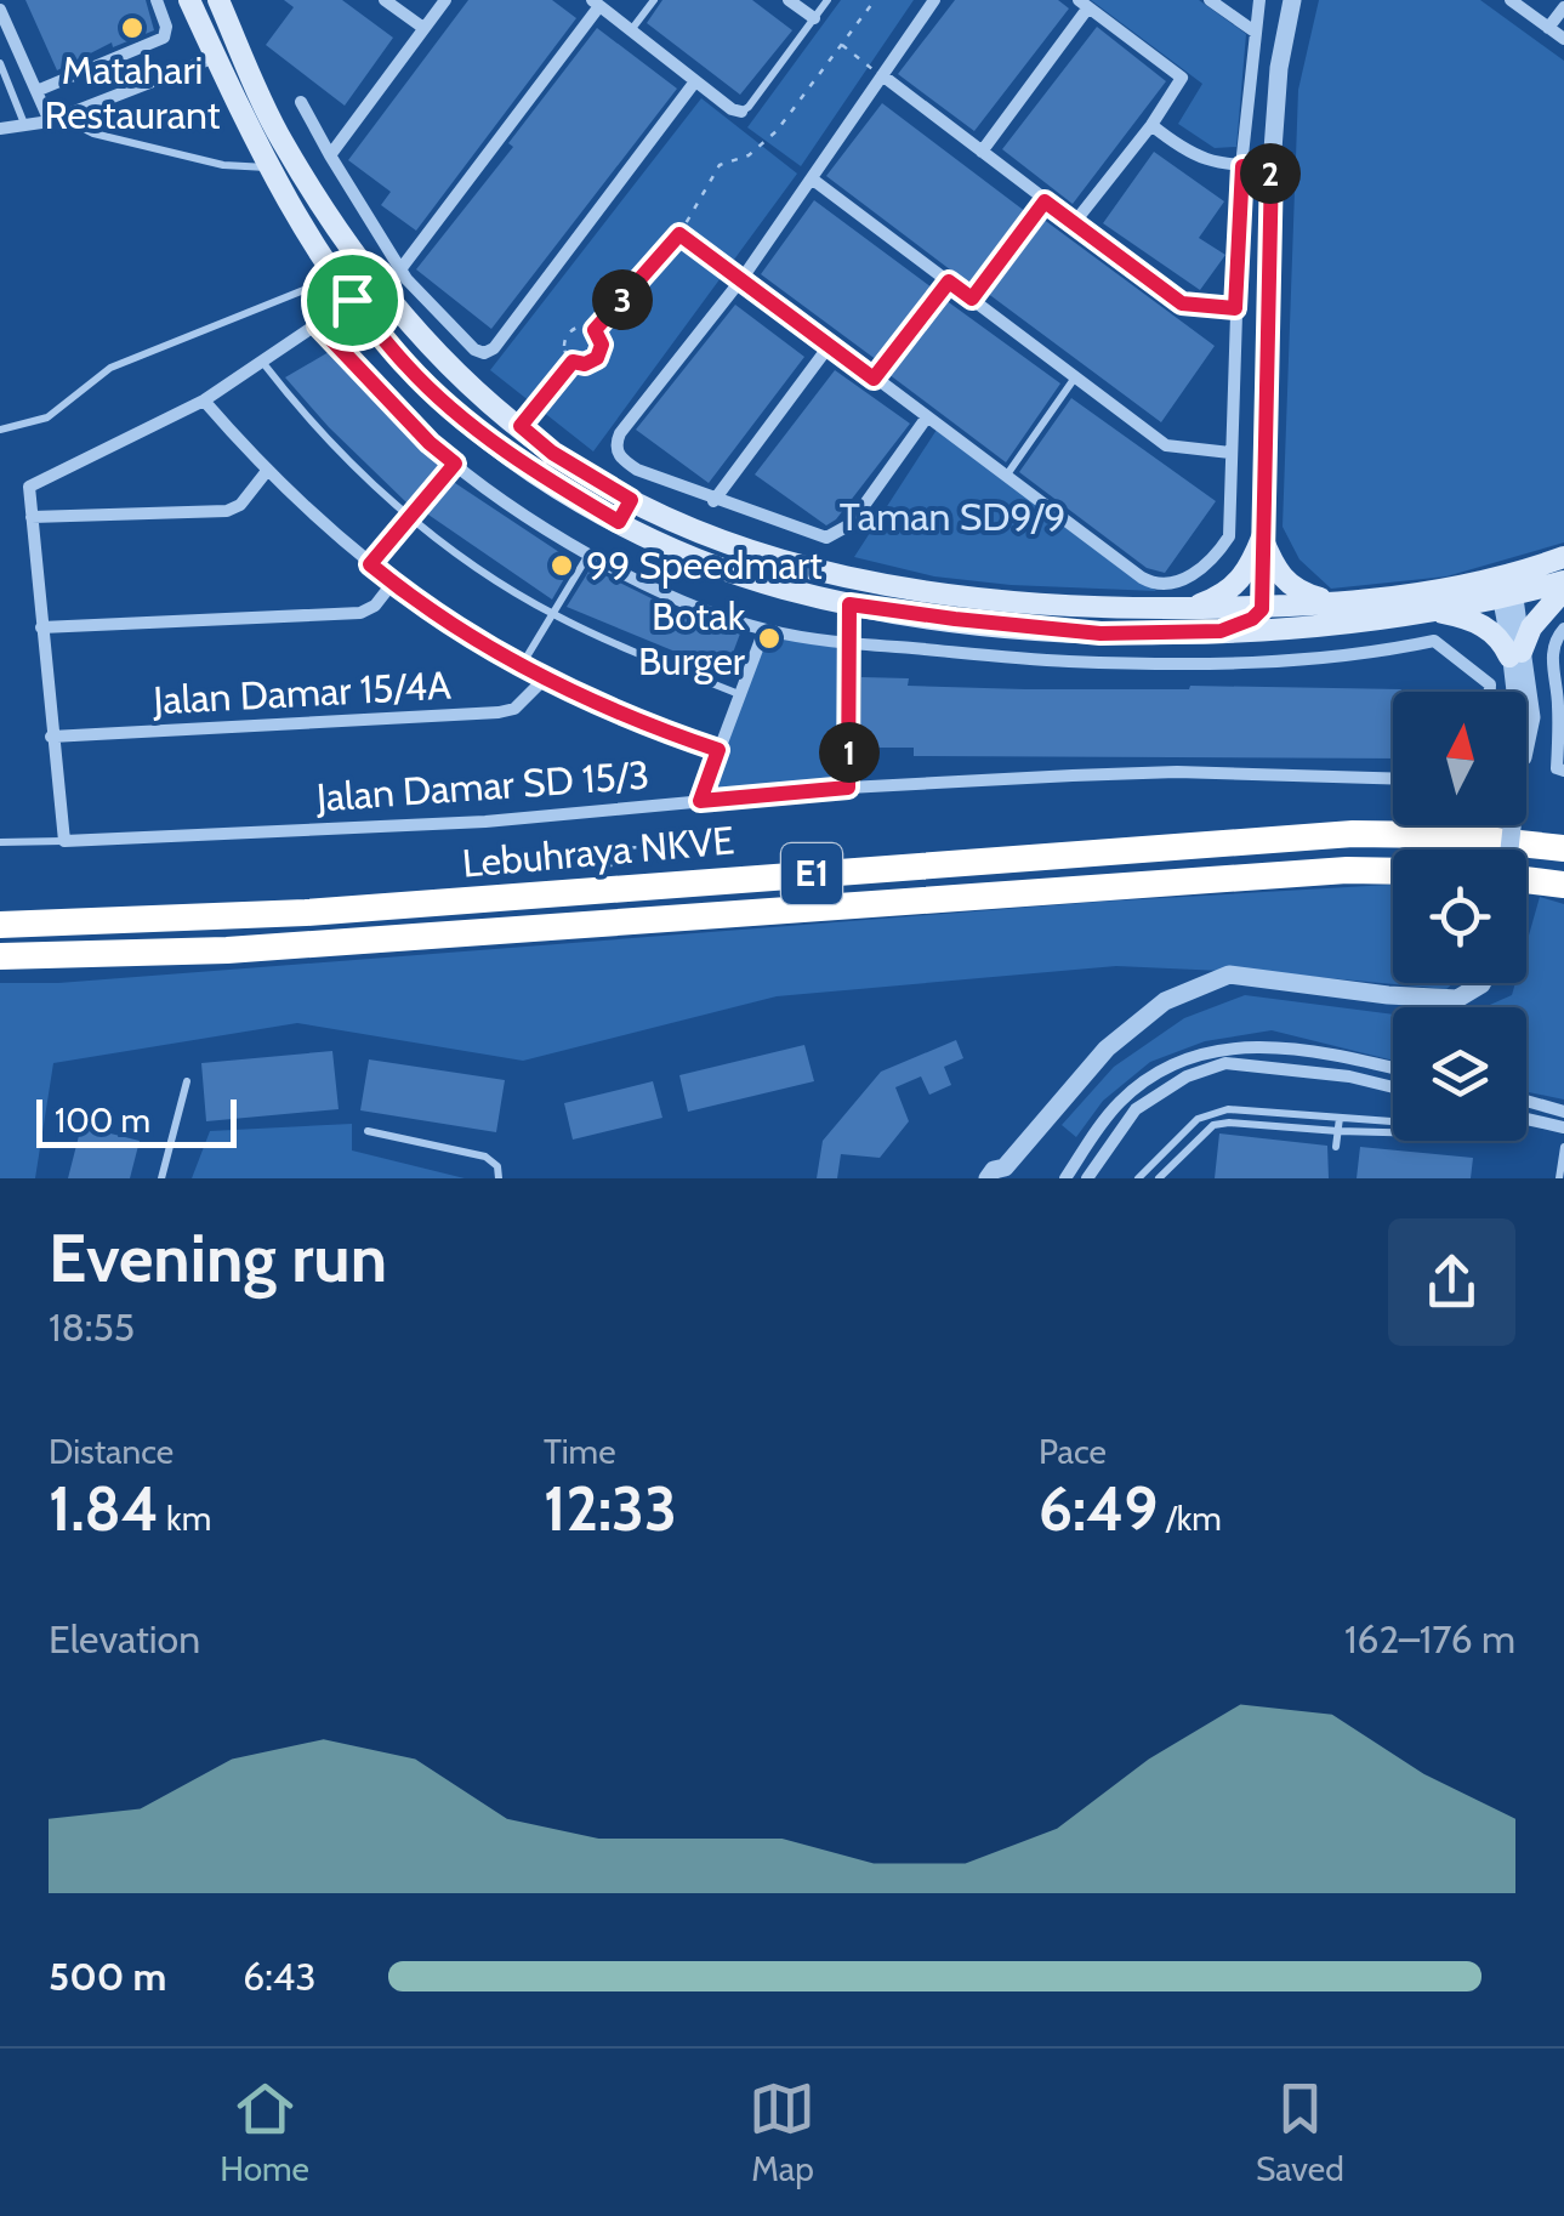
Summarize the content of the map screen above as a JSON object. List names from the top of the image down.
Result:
{
  "streets": {
    "highway": ["Lebuhraya NKVE", "E1"],
    "street": ["Jalan Damar 15/4A", "Jalan Damar SD 15/3"]
  },
  "parks": ["Taman SD9/9"],
  "places": ["Matahari Restaurant", "99 Speedmart", "Botak Burger"],
  "scale_bar": "100 m",
  "north": "top",
  "page": {
    "pins": ["2", "3", "1"],
    "scale": "100 m",
    "heading": ["Evening run", "18:55"],
    "stats": [
      ["Distance", "1.84 km"],
      ["Time", "12:33"],
      ["Pace", "6:49 /km"]
    ],
    "chart": ["Elevation", "162–176 m"],
    "list": [
      {
        "name": "500 m",
        "note": "6:43"
      }
    ],
    "tabs": ["Home", "Map", "Saved"]
  }
}
